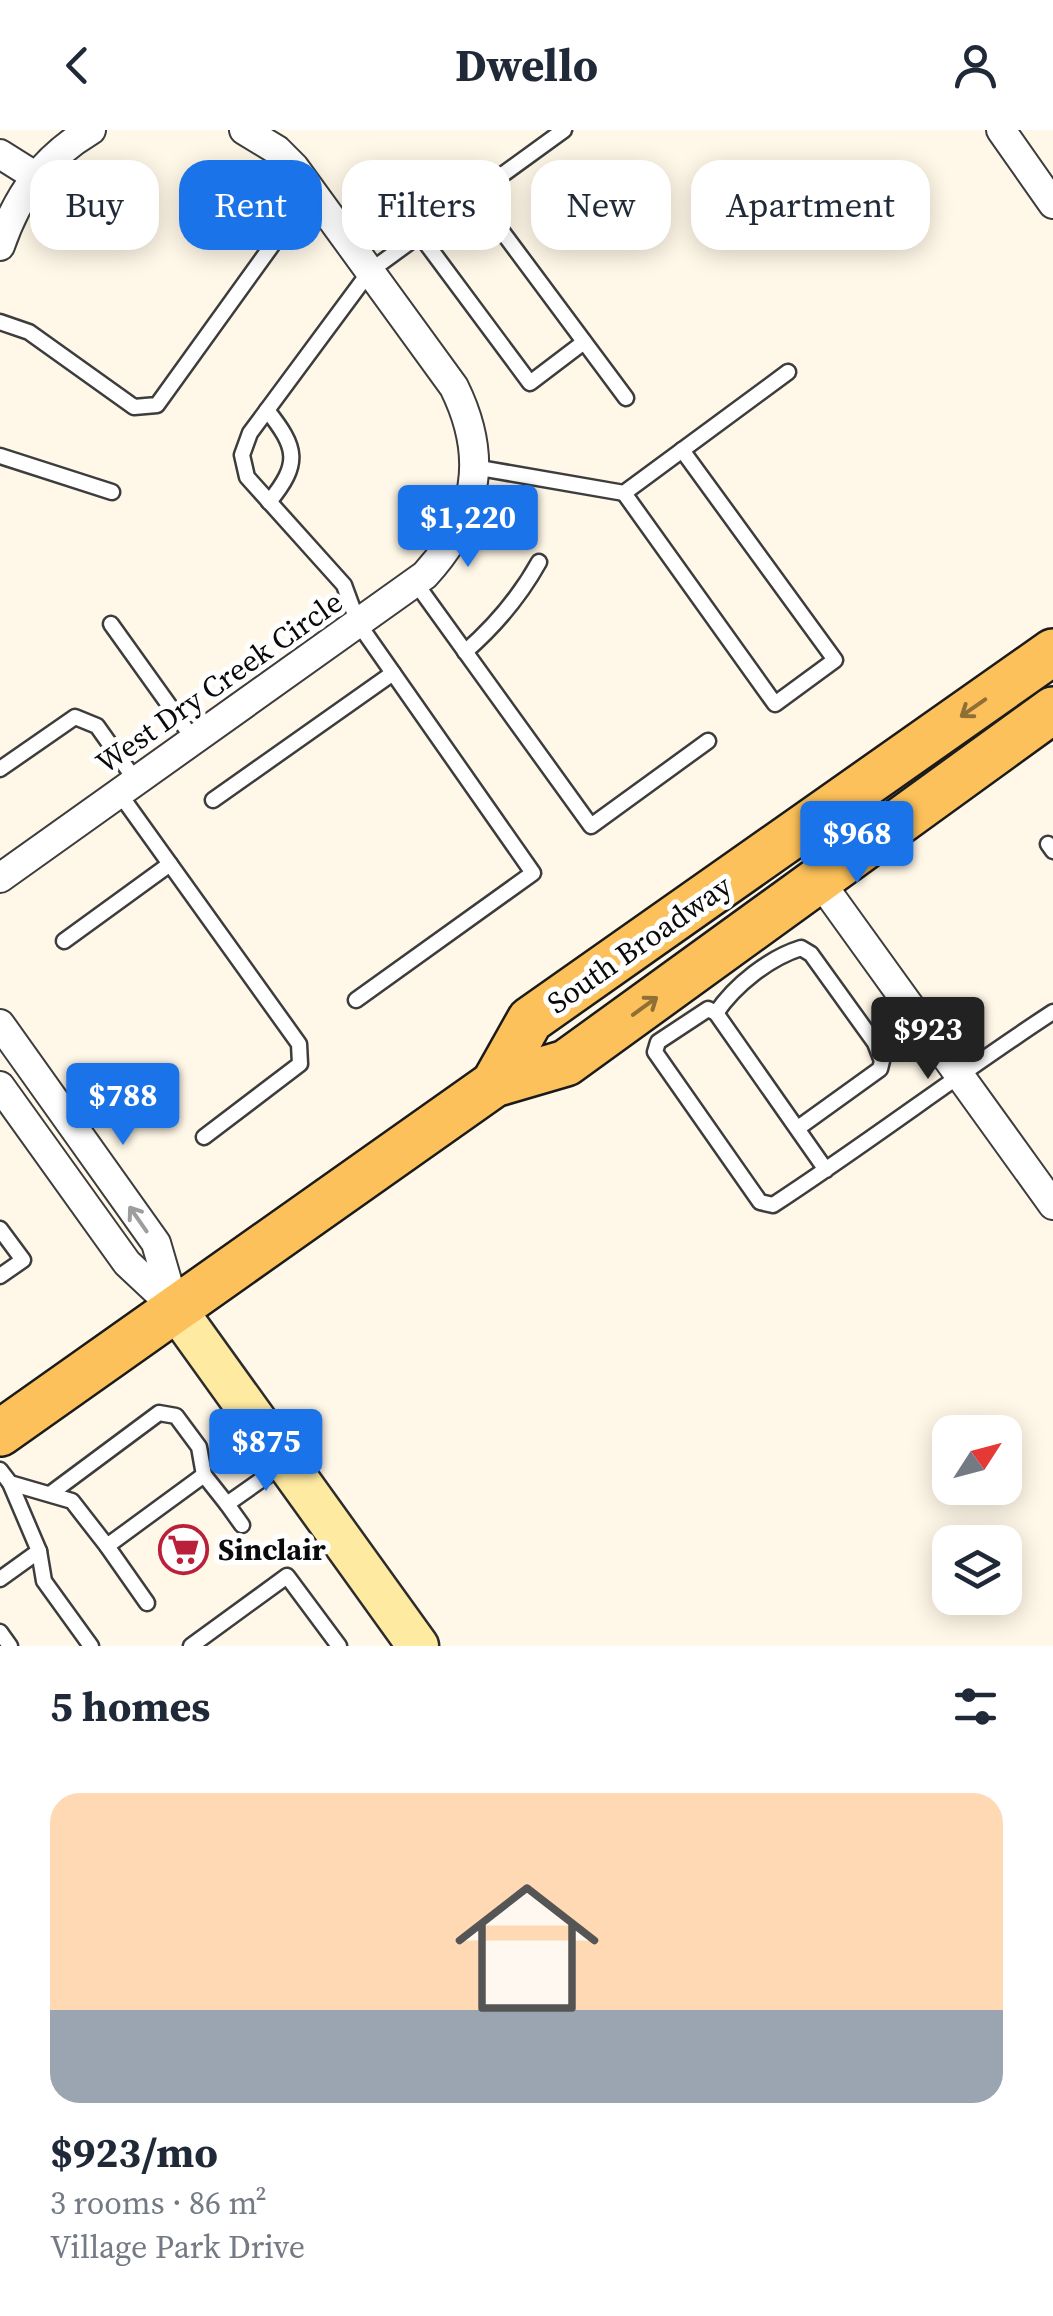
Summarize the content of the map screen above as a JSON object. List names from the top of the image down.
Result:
{
  "streets": {
    "main road": ["South Broadway"],
    "street": ["West Dry Creek Circle"]
  },
  "places": {
    "supermarket": ["Sinclair"]
  },
  "north": "top right",
  "page": {
    "header": "Dwello",
    "chip": [
      "Buy",
      "Rent",
      "Filters",
      "New",
      "Apartment"
    ],
    "price": [
      "$1,220",
      "$968",
      "$923",
      "$788",
      "$875"
    ],
    "heading": "5 homes",
    "list": [
      {
        "name": "$923/mo",
        "note": "3 rooms · 86 m² · Village Park Drive"
      }
    ]
  }
}
